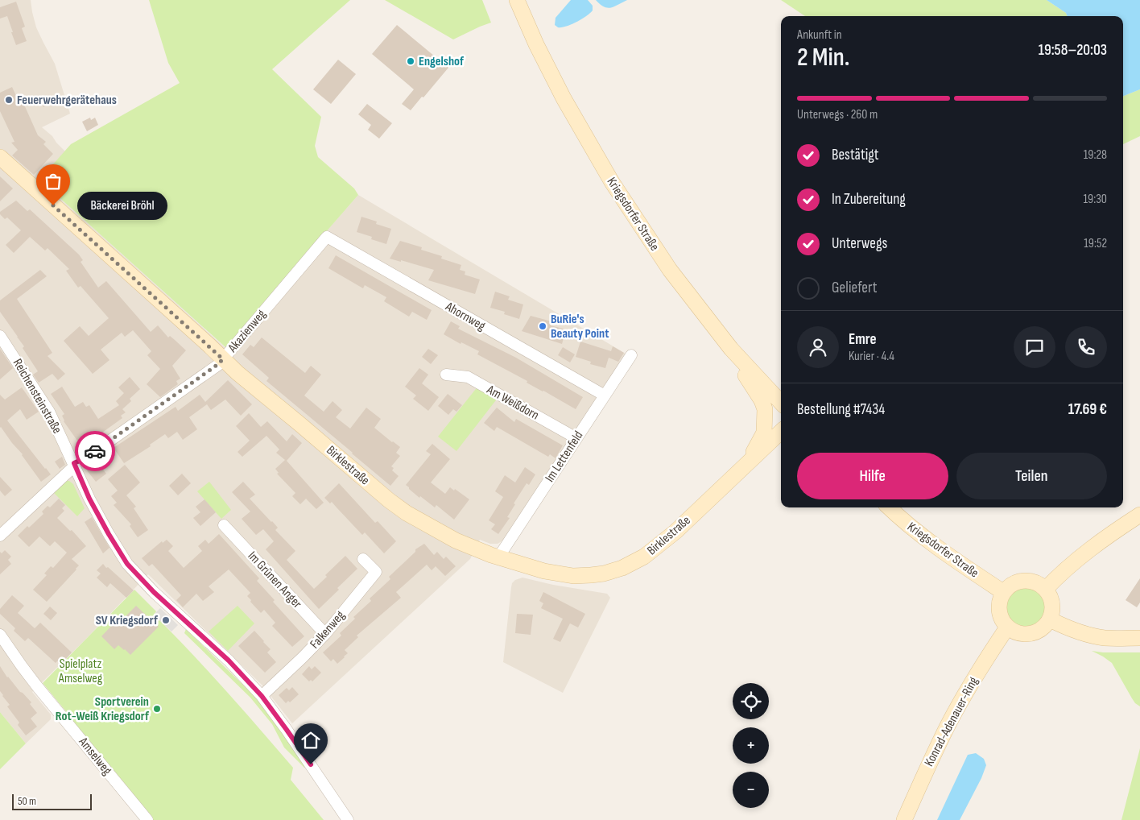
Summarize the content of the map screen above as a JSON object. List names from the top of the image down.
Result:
{
  "streets": {
    "street": [
      "Kriegsdorfer Straße",
      "Ahornweg",
      "Akazienweg",
      "Reichensteinstraße",
      "Am Weißdorn",
      "Im Lettenfeld",
      "Birklestraße",
      "Im Grünen Anger",
      "Falkenweg",
      "Konrad-Adenauer-Ring",
      "Amselweg"
    ]
  },
  "crossings": [
    ["Kriegsdorfer Straße", "Birklestraße"],
    ["Kriegsdorfer Straße", "Konrad-Adenauer-Ring"],
    ["Ahornweg", "Akazienweg"],
    ["Ahornweg", "Im Lettenfeld"],
    ["Akazienweg", "Reichensteinstraße"],
    ["Akazienweg", "Birklestraße"],
    ["Reichensteinstraße", "Falkenweg"],
    ["Am Weißdorn", "Im Lettenfeld"],
    ["Im Lettenfeld", "Birklestraße"],
    ["Im Grünen Anger", "Falkenweg"]
  ],
  "parks": ["Spielplatz Amselweg"],
  "places": [
    "Engelshof",
    "Feuerwehrgerätehaus",
    "Bäckerei Bröhl",
    "BuRie's Beauty Point",
    "SV Kriegsdorf",
    "Sportverein Rot-Weiß Kriegsdorf"
  ],
  "scale_bar": "50 m",
  "page": {
    "heading": ["2 Min.", "Ankunft in", "19:58–20:03"],
    "panel": [
      "Emre",
      "Kurier · 4.4",
      "Bestellung #7434",
      "17.69 €"
    ],
    "bar": "Unterwegs · 260 m",
    "list": [
      ["Bestätigt", "19:28"],
      ["In Zubereitung", "19:30"],
      ["Unterwegs", "19:52"],
      "Geliefert"
    ],
    "bubble": "Bäckerei Bröhl",
    "buttons": ["Hilfe", "Teilen"],
    "map_buttons": ["+", "−"],
    "scale": "50 m"
  }
}
